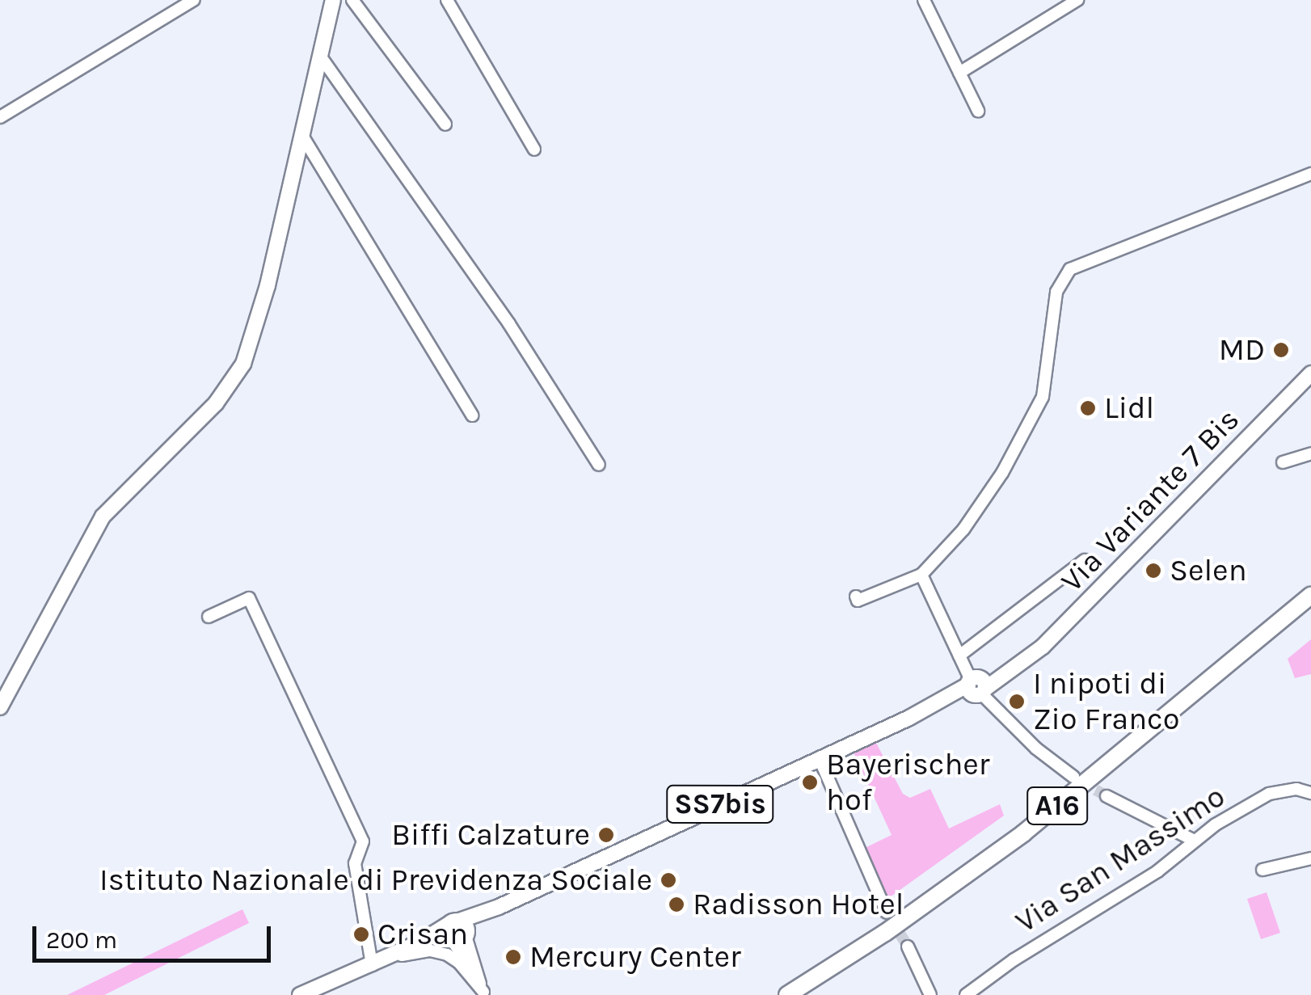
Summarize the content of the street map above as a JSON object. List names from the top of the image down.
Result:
{
  "streets": {
    "highway": ["A16"],
    "main road": ["Via Variante 7 Bis", "SS7bis"],
    "street": ["Via San Massimo"]
  },
  "places": [
    "MD",
    "Lidl",
    "Selen",
    "I nipoti di Zio Franco",
    "Bayerischer hof",
    "Biffi Calzature",
    "Istituto Nazionale di Previdenza Sociale",
    "Radisson Hotel",
    "Crisan",
    "Mercury Center"
  ],
  "scale_bar": "200 m"
}
